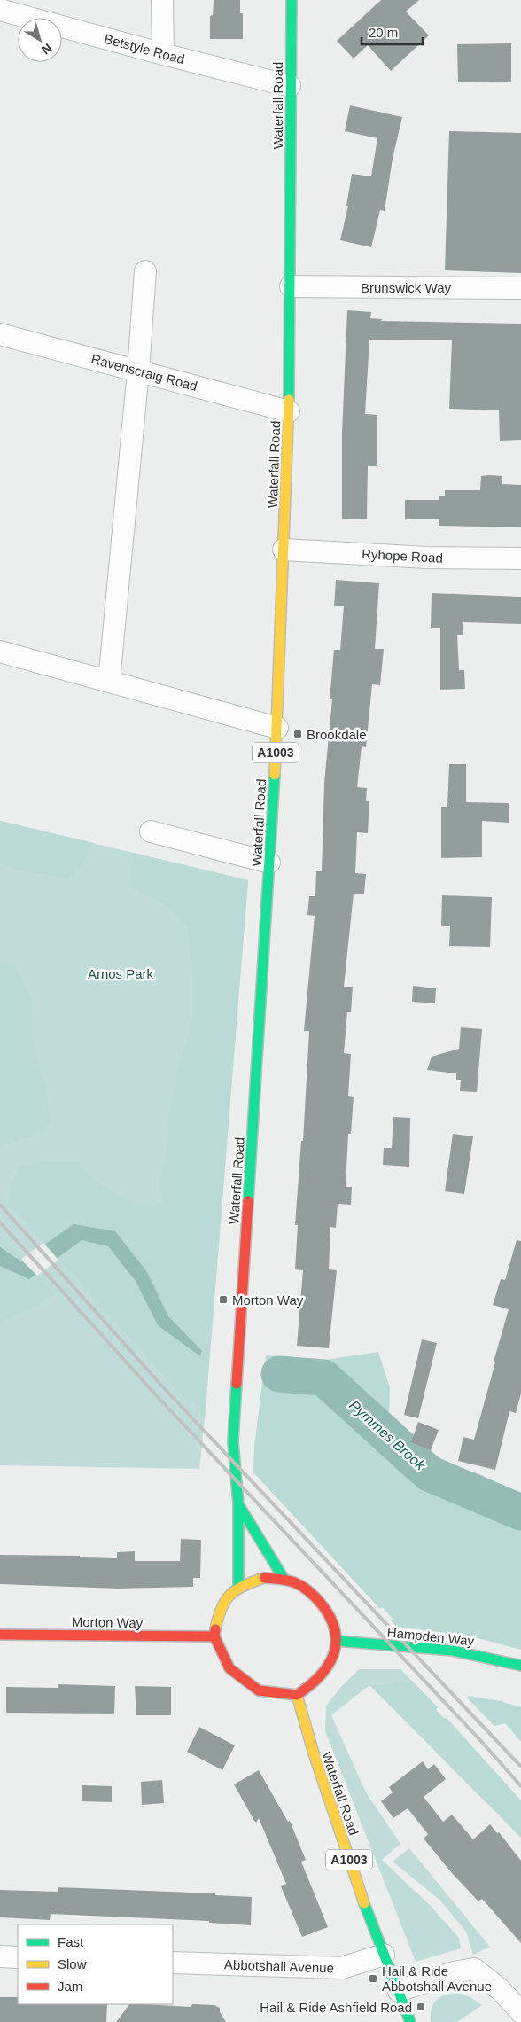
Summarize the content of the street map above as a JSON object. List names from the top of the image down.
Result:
{
  "streets": {
    "main road": [
      "Waterfall Road",
      "A1003",
      "Morton Way",
      "Hampden Way"
    ],
    "street": [
      "Betstyle Road",
      "Brunswick Way",
      "Ravenscraig Road",
      "Ryhope Road",
      "Abbotshall Avenue"
    ]
  },
  "crossings": [
    ["Betstyle Road", "Waterfall Road"],
    ["Waterfall Road", "Brunswick Way"],
    ["Waterfall Road", "Ravenscraig Road"],
    ["Waterfall Road", "Ryhope Road"],
    ["Waterfall Road", "Morton Way"],
    ["Waterfall Road", "Hampden Way"],
    ["Waterfall Road", "Abbotshall Avenue"],
    ["Morton Way", "Hampden Way"]
  ],
  "water": ["Pymmes Brook"],
  "parks": ["Arnos Park"],
  "places": {
    "transit": [
      "Brookdale",
      "Morton Way",
      "Hail & Ride Abbotshall Avenue",
      "Hail & Ride Ashfield Road"
    ]
  },
  "legend": ["Fast", "Slow", "Jam"],
  "scale_bar": "20 m",
  "north": "bottom right"
}
